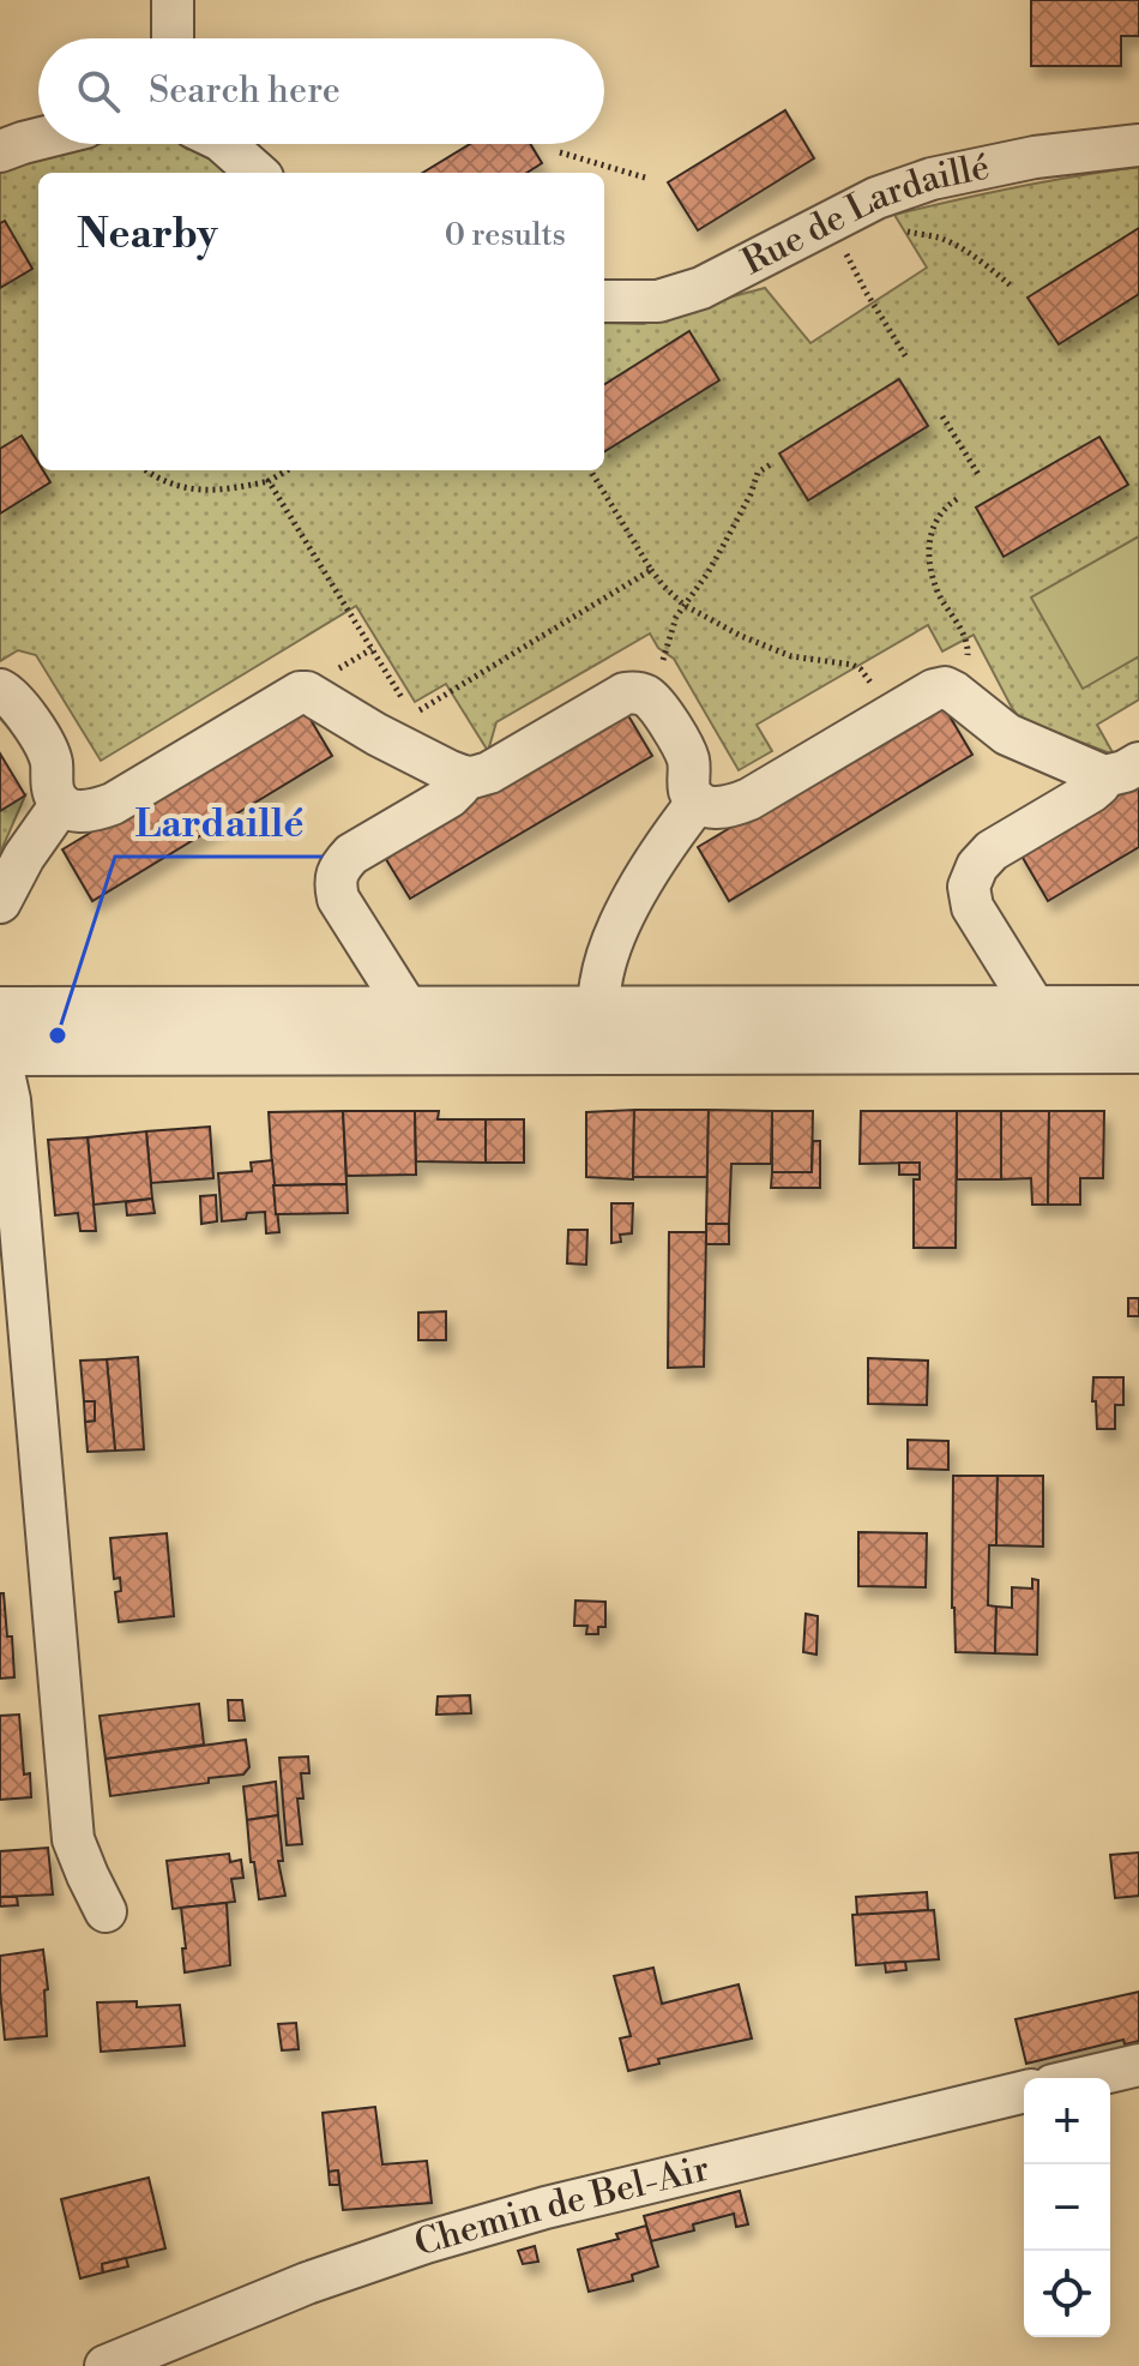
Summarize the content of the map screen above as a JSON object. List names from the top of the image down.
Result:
{
  "streets": {
    "street": ["Rue de Lardaillé", "Chemin de Bel-Air"]
  },
  "places": ["Lardaillé"],
  "page": {
    "search": "Search here",
    "heading": ["Nearby", "0 results"],
    "map_buttons": ["+", "−"]
  }
}
